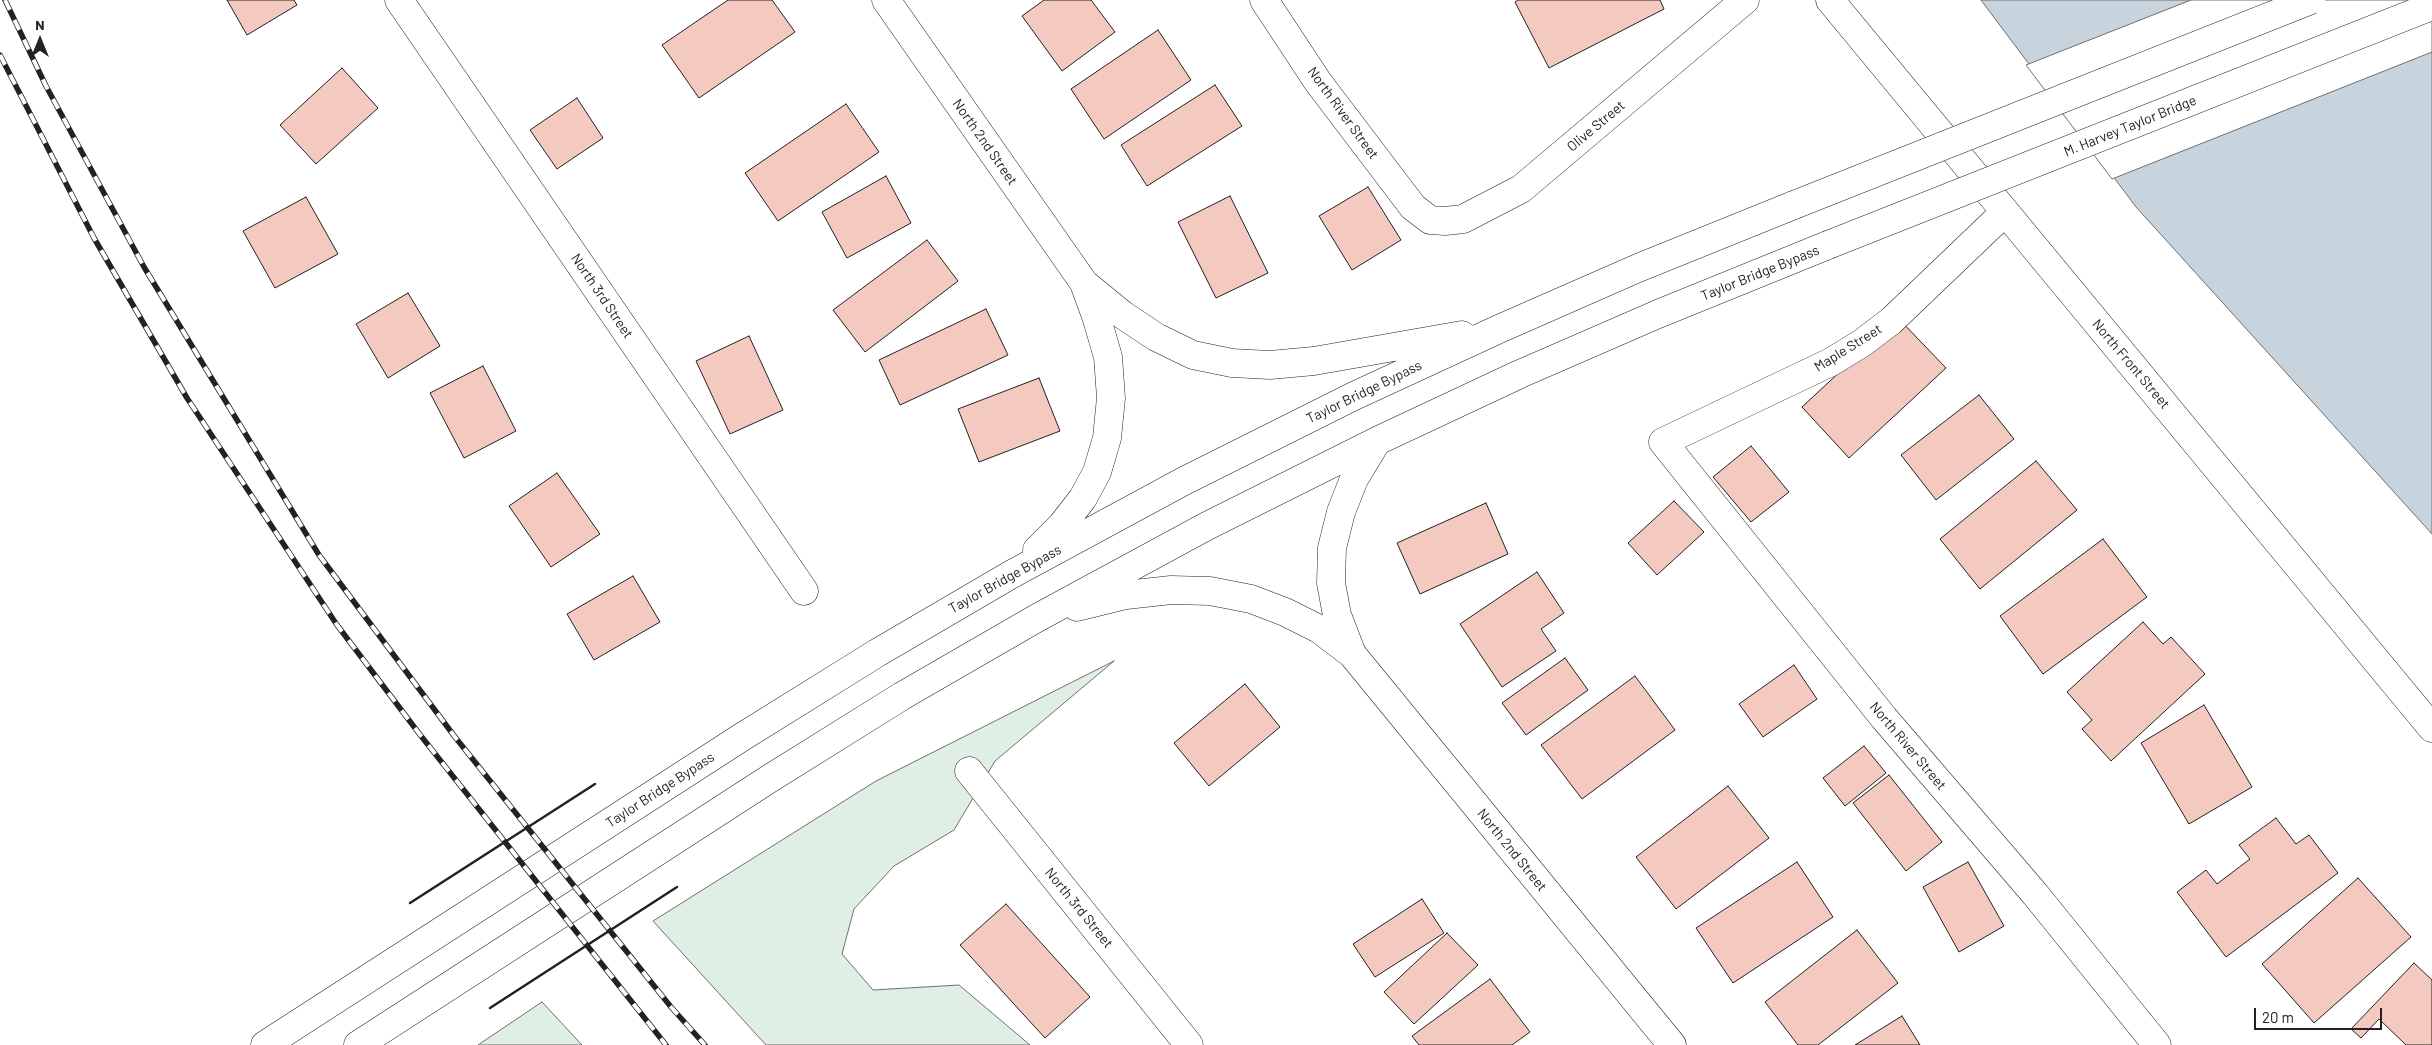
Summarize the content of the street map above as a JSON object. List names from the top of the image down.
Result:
{
  "streets": {
    "main road": [
      "North River Street",
      "Olive Street",
      "M. Harvey Taylor Bridge",
      "North 2nd Street",
      "Taylor Bridge Bypass",
      "North 3rd Street",
      "Maple Street",
      "North Front Street"
    ]
  },
  "crossings": [
    ["North River Street", "Olive Street"],
    ["North River Street", "Maple Street"],
    ["M. Harvey Taylor Bridge", "Taylor Bridge Bypass"],
    ["Maple Street", "North Front Street"]
  ],
  "scale_bar": "20 m",
  "north": "top"
}
